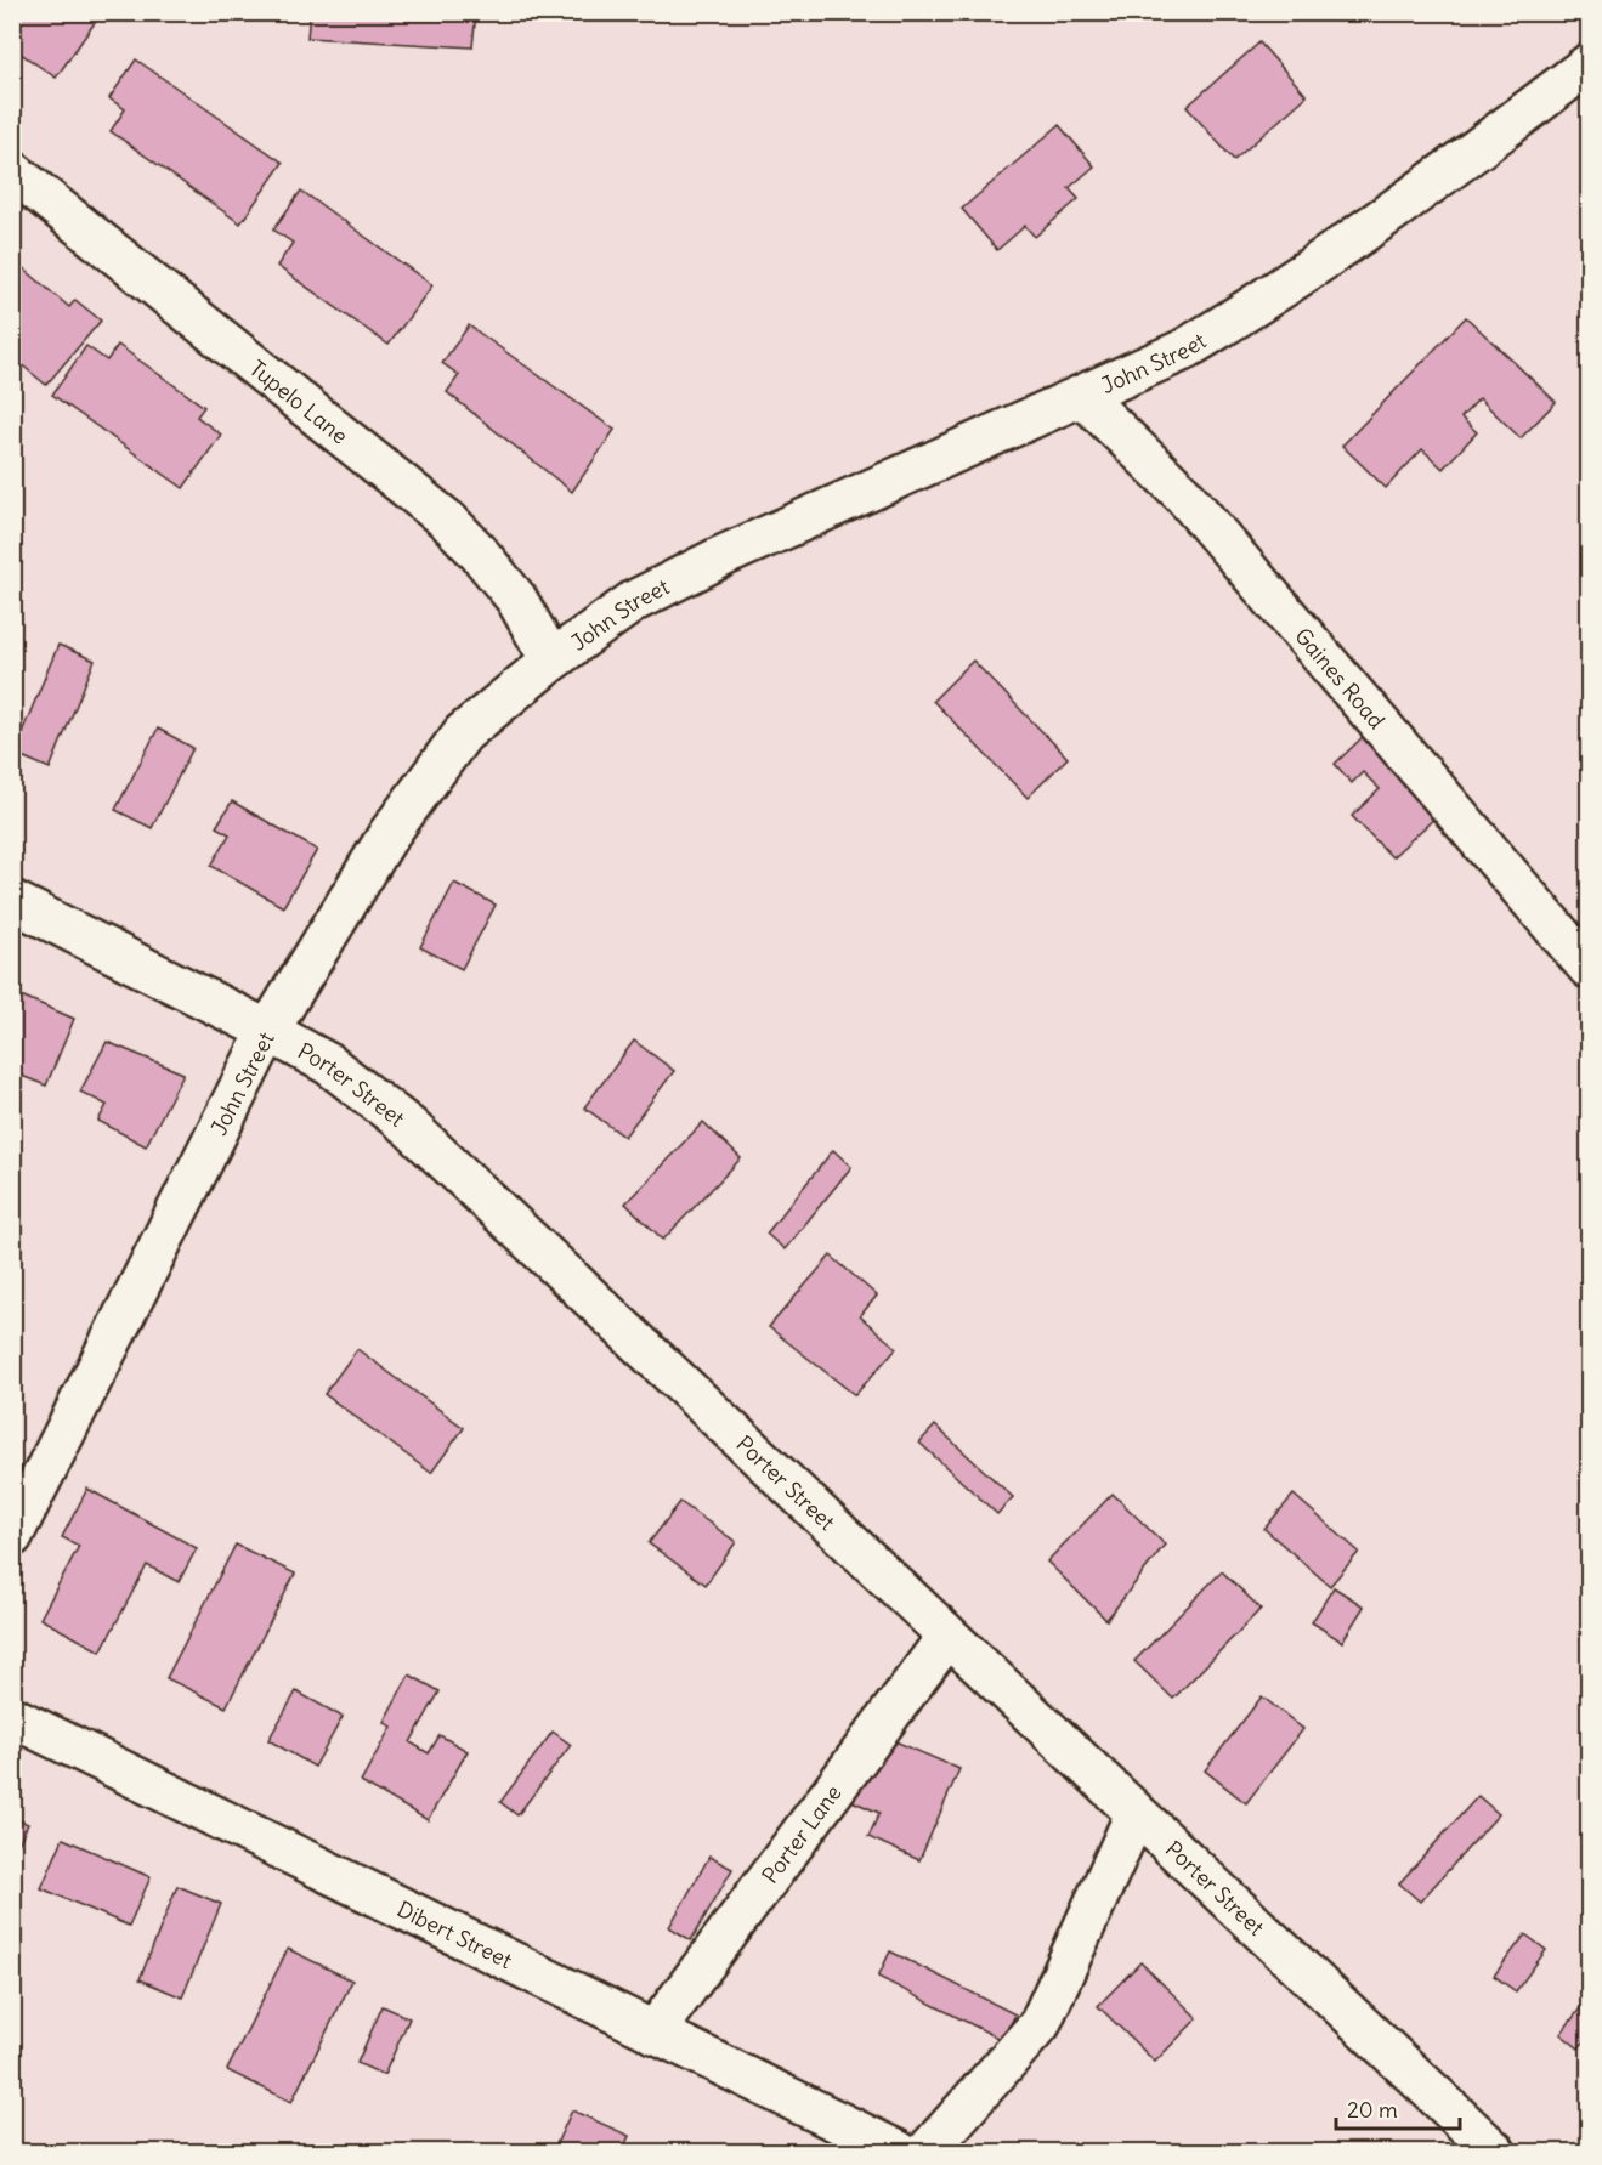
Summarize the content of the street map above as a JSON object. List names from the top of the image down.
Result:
{
  "streets": {
    "street": [
      "John Street",
      "Tupelo Lane",
      "Gaines Road",
      "Porter Street",
      "Porter Lane",
      "Dibert Street"
    ]
  },
  "crossings": [
    ["John Street", "Tupelo Lane"],
    ["John Street", "Gaines Road"],
    ["John Street", "Porter Street"],
    ["Porter Street", "Porter Lane"],
    ["Porter Lane", "Dibert Street"]
  ],
  "scale_bar": "20 m"
}
